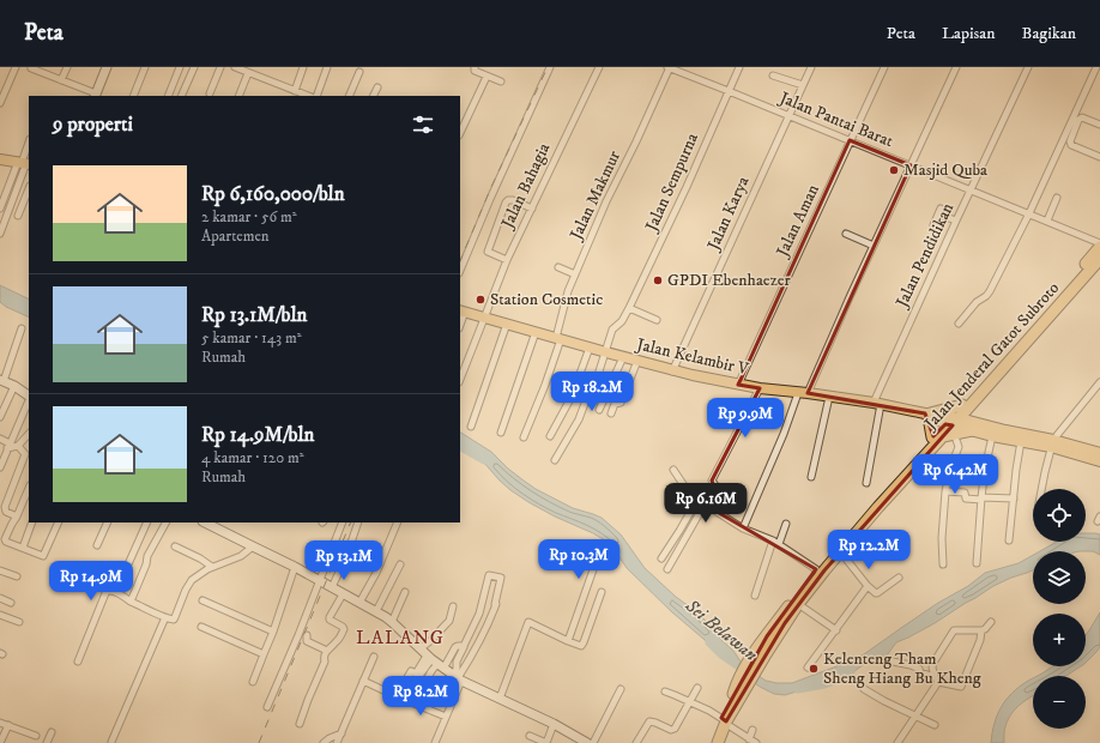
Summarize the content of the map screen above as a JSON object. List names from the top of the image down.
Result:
{
  "streets": {
    "highway": ["Jalan Jenderal Gatot Subroto"],
    "main road": ["Jalan Kelambir V"],
    "street": [
      "Jalan Pantai Barat",
      "Jalan Sempurna",
      "Jalan Bahagia",
      "Jalan Makmur",
      "Jalan Karya",
      "Jalan Aman",
      "Jalan Pendidikan"
    ]
  },
  "crossings": [
    ["Jalan Pantai Barat", "Jalan Sempurna"],
    ["Jalan Pantai Barat", "Jalan Makmur"],
    ["Jalan Pantai Barat", "Jalan Karya"],
    ["Jalan Pantai Barat", "Jalan Aman"],
    ["Jalan Pantai Barat", "Jalan Pendidikan"],
    ["Jalan Sempurna", "Jalan Kelambir V"],
    ["Jalan Bahagia", "Jalan Kelambir V"],
    ["Jalan Makmur", "Jalan Kelambir V"],
    ["Jalan Karya", "Jalan Kelambir V"],
    ["Jalan Aman", "Jalan Kelambir V"],
    ["Jalan Pendidikan", "Jalan Kelambir V"],
    ["Jalan Jenderal Gatot Subroto", "Jalan Kelambir V"]
  ],
  "districts": ["LALANG"],
  "water": ["Sei Belawan"],
  "places": [
    "Masjid Quba",
    "GPDI Ebenhaezer",
    "Station Cosmetic",
    "Kelenteng Tham Sheng Hiang Bu Kheng"
  ],
  "page": {
    "header": "Peta",
    "nav": ["Peta", "Lapisan", "Bagikan"],
    "heading": "9 properti",
    "list": [
      {
        "name": "Rp 6,160,000/bln",
        "note": "2 kamar · 56 m² · Apartemen"
      },
      {
        "name": "Rp 13.1M/bln",
        "note": "5 kamar · 143 m² · Rumah"
      },
      {
        "name": "Rp 14.9M/bln",
        "note": "4 kamar · 120 m² · Rumah"
      }
    ],
    "price": [
      "Rp 18.2M",
      "Rp 9.9M",
      "Rp 6.42M",
      "Rp 6.16M",
      "Rp 12.2M",
      "Rp 10.3M",
      "Rp 13.1M",
      "Rp 14.9M",
      "Rp 8.2M"
    ],
    "map_buttons": ["+", "−"]
  }
}
